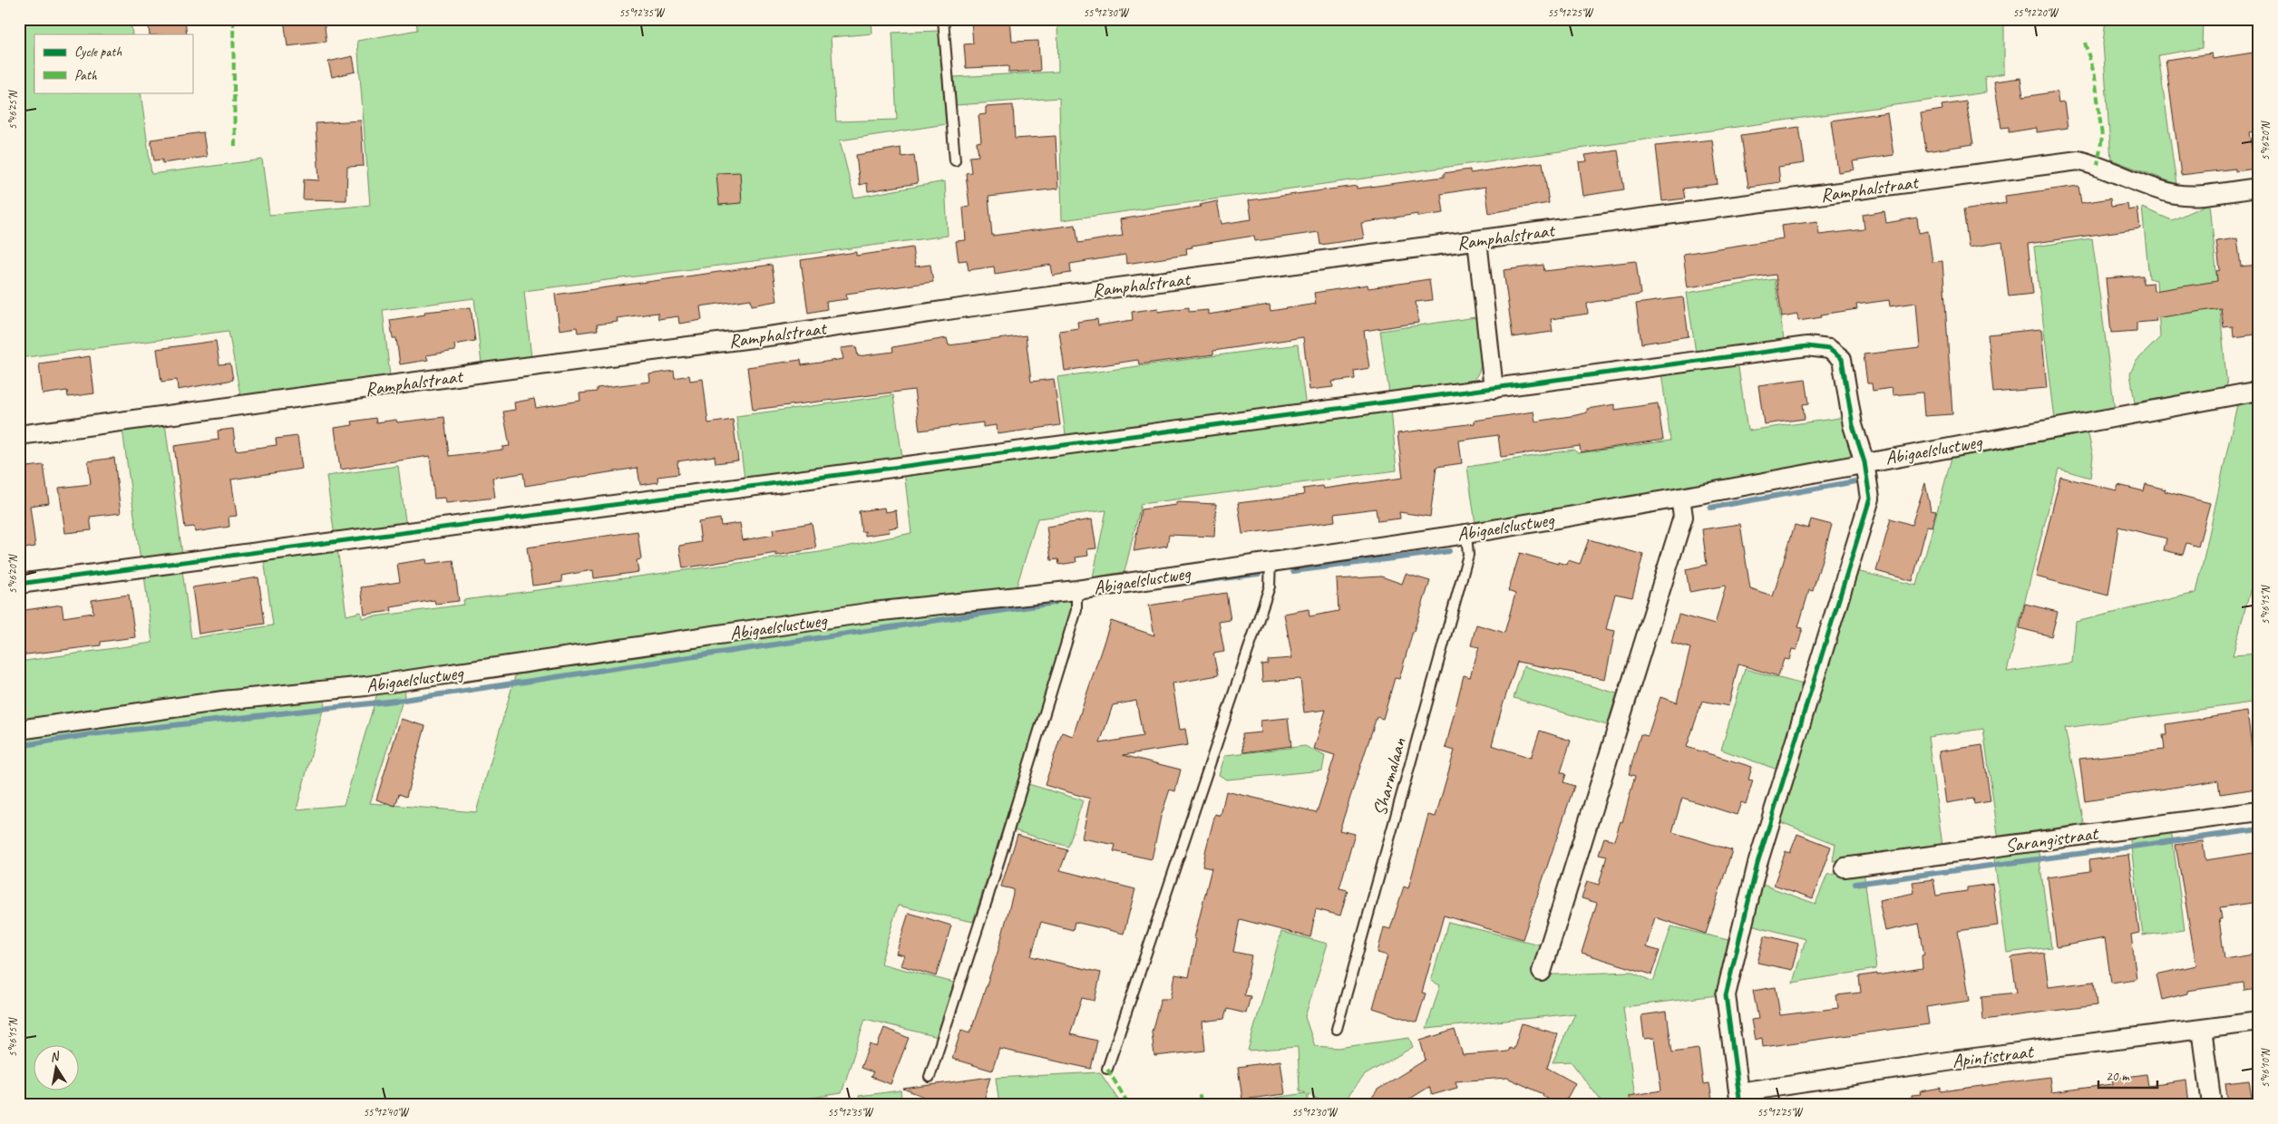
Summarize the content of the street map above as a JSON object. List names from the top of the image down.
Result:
{
  "streets": {
    "street": [
      "Ramphalstraat",
      "Abigaelslustweg",
      "Sarangistraat",
      "Apintistraat"
    ],
    "lane": ["Sharmalaan"]
  },
  "crossings": [
    ["Abigaelslustweg", "Sharmalaan"]
  ],
  "legend": ["Cycle path", "Path"],
  "scale_bar": "20 m",
  "north": "top",
  "coordinates": [
    "55°12'35\"W",
    "55°12'30\"W",
    "55°12'25\"W",
    "55°12'20\"W",
    "5°46'25\"N",
    "5°46'20\"N",
    "5°46'15\"N",
    "5°46'10\"N",
    "55°12'40\"W"
  ]
}
